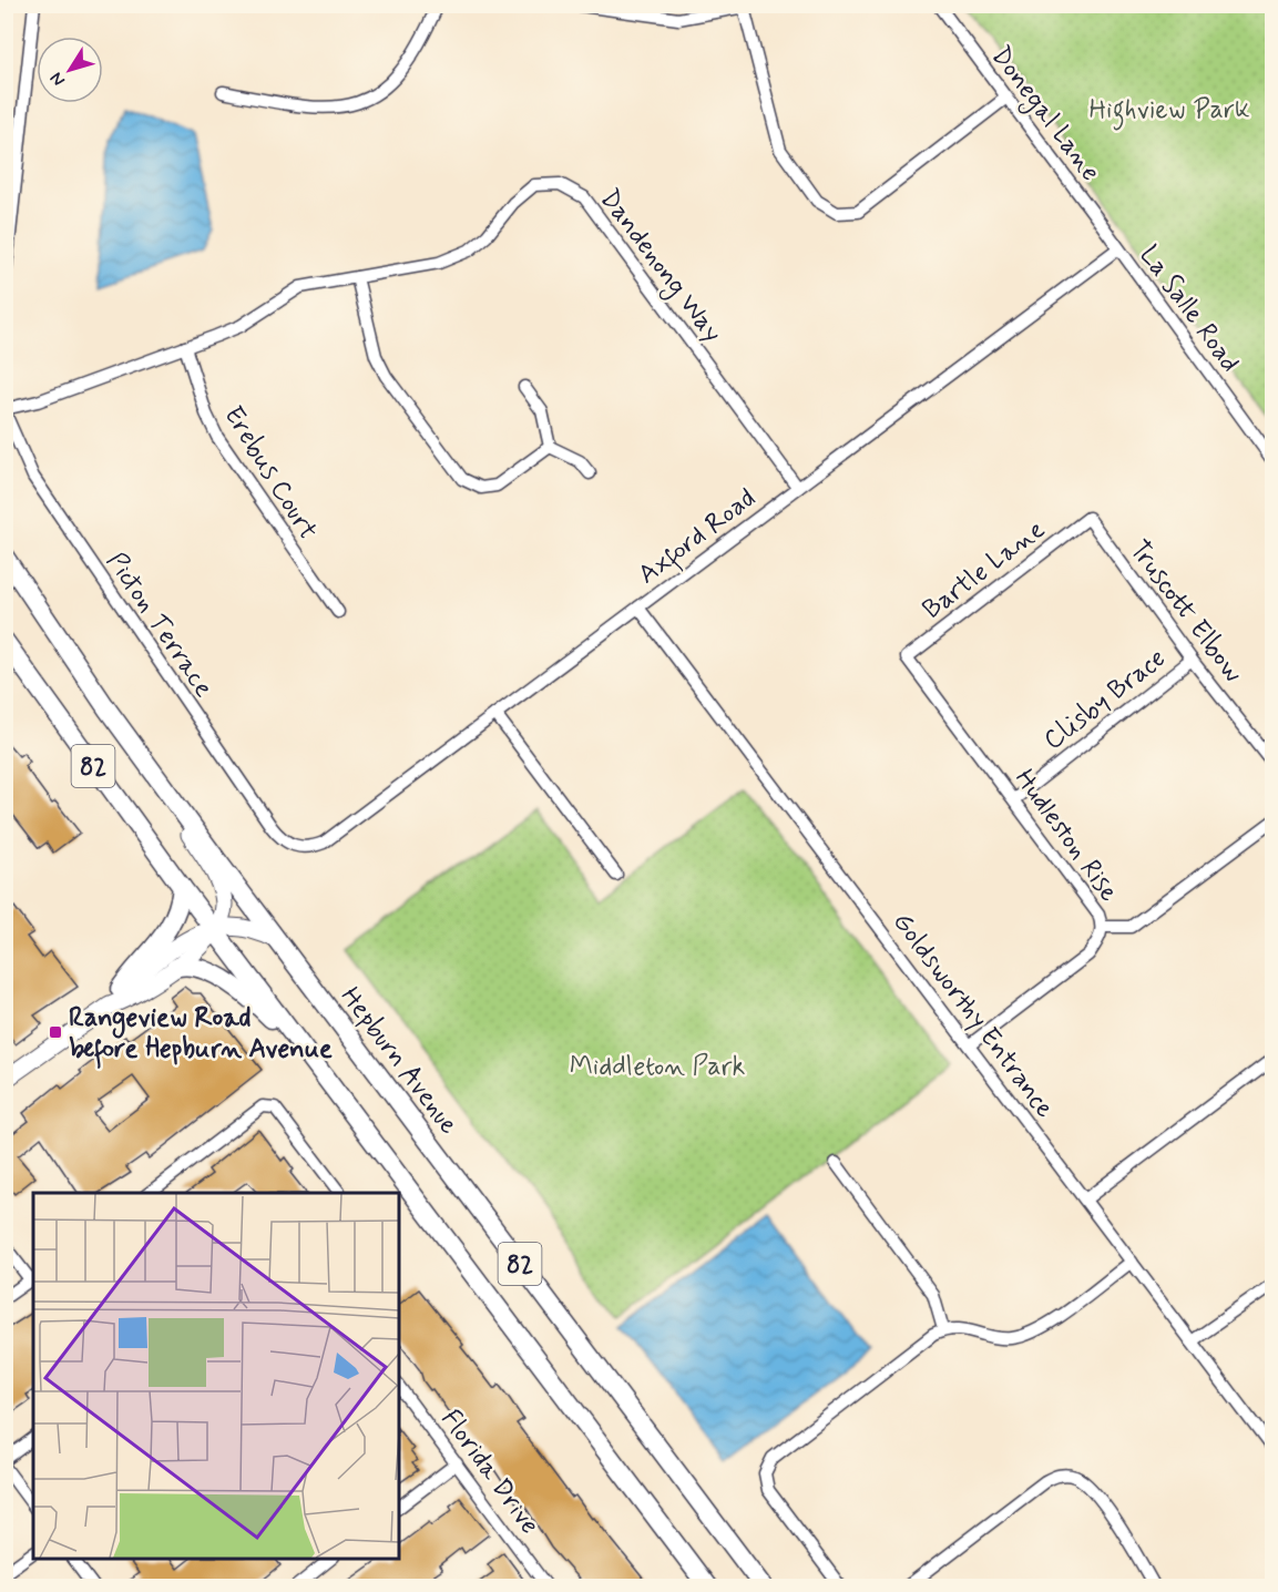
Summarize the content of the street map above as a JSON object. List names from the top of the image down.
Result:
{
  "streets": {
    "main road": ["82", "Hepburn Avenue"],
    "street": [
      "Donegal Lane",
      "Dandenong Way",
      "La Salle Road",
      "Erebus Court",
      "Axford Road",
      "Bartle Lane",
      "Truscott Elbow",
      "Picton Terrace",
      "Clisby Brace",
      "Hudleston Rise",
      "Goldsworthy Entrance",
      "Florida Drive"
    ]
  },
  "crossings": [
    ["Donegal Lane", "La Salle Road"],
    ["Donegal Lane", "Axford Road"],
    ["Dandenong Way", "Erebus Court"],
    ["Dandenong Way", "Axford Road"],
    ["Dandenong Way", "Picton Terrace"],
    ["La Salle Road", "Axford Road"],
    ["Axford Road", "Picton Terrace"],
    ["Axford Road", "Goldsworthy Entrance"],
    ["Bartle Lane", "Truscott Elbow"],
    ["Bartle Lane", "Hudleston Rise"],
    ["Truscott Elbow", "Clisby Brace"],
    ["Clisby Brace", "Hudleston Rise"],
    ["Hudleston Rise", "Goldsworthy Entrance"]
  ],
  "parks": ["Highview Park", "Middleton Park"],
  "places": {
    "transit": ["Rangeview Road before Hepburn Avenue"]
  },
  "north": "bottom left"
}
